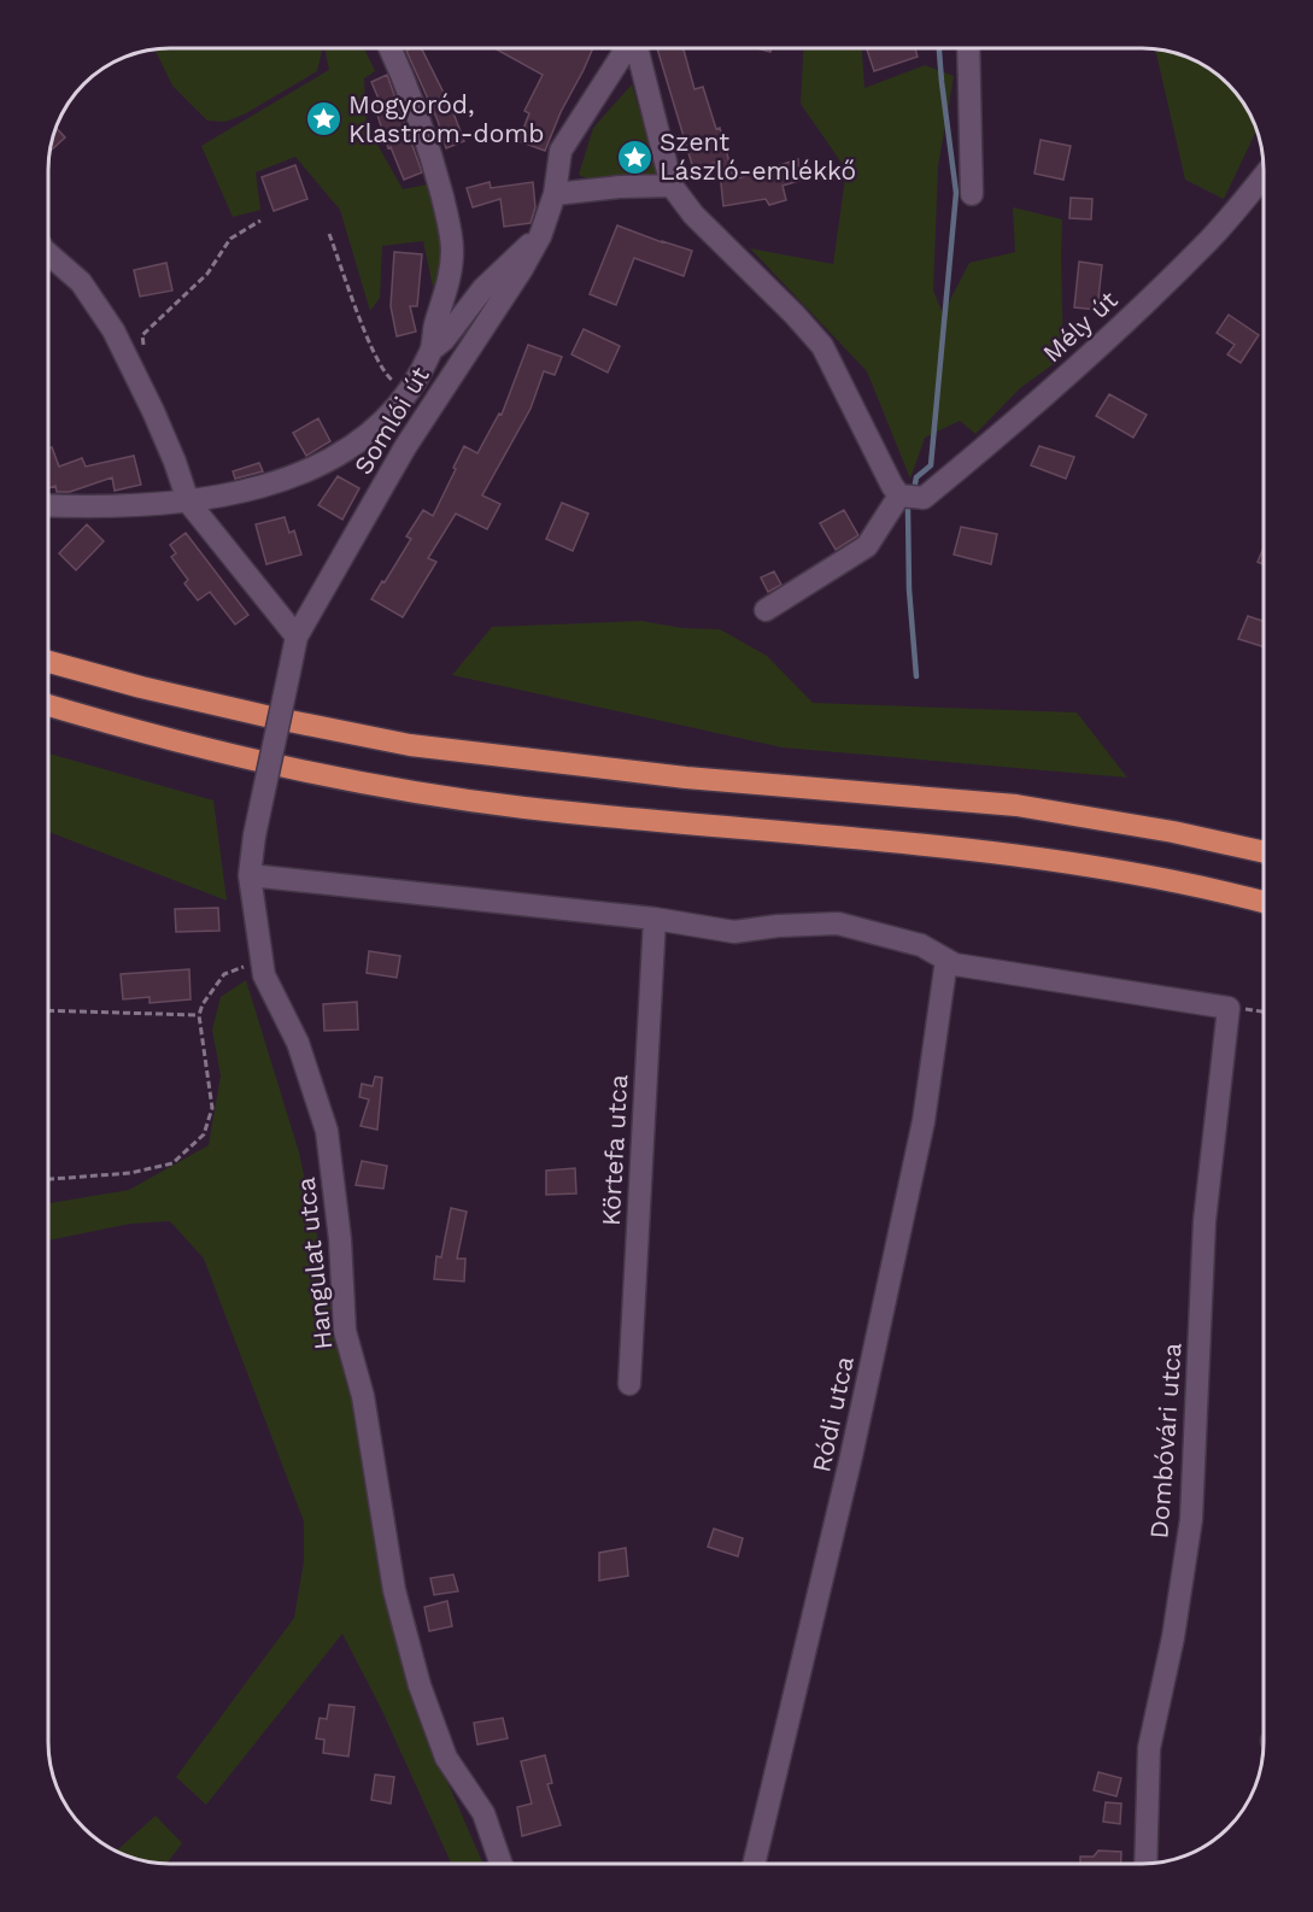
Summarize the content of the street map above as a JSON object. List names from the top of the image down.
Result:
{
  "streets": {
    "street": [
      "Mély út",
      "Somlói út",
      "Körtefa utca",
      "Hangulat utca",
      "Ródi utca",
      "Dombóvári utca"
    ]
  },
  "crossings": [
    ["Somlói út", "Hangulat utca"]
  ],
  "places": {
    "place": ["Mogyoród, Klastrom-domb", "Szent László-emlékkő"]
  }
}
